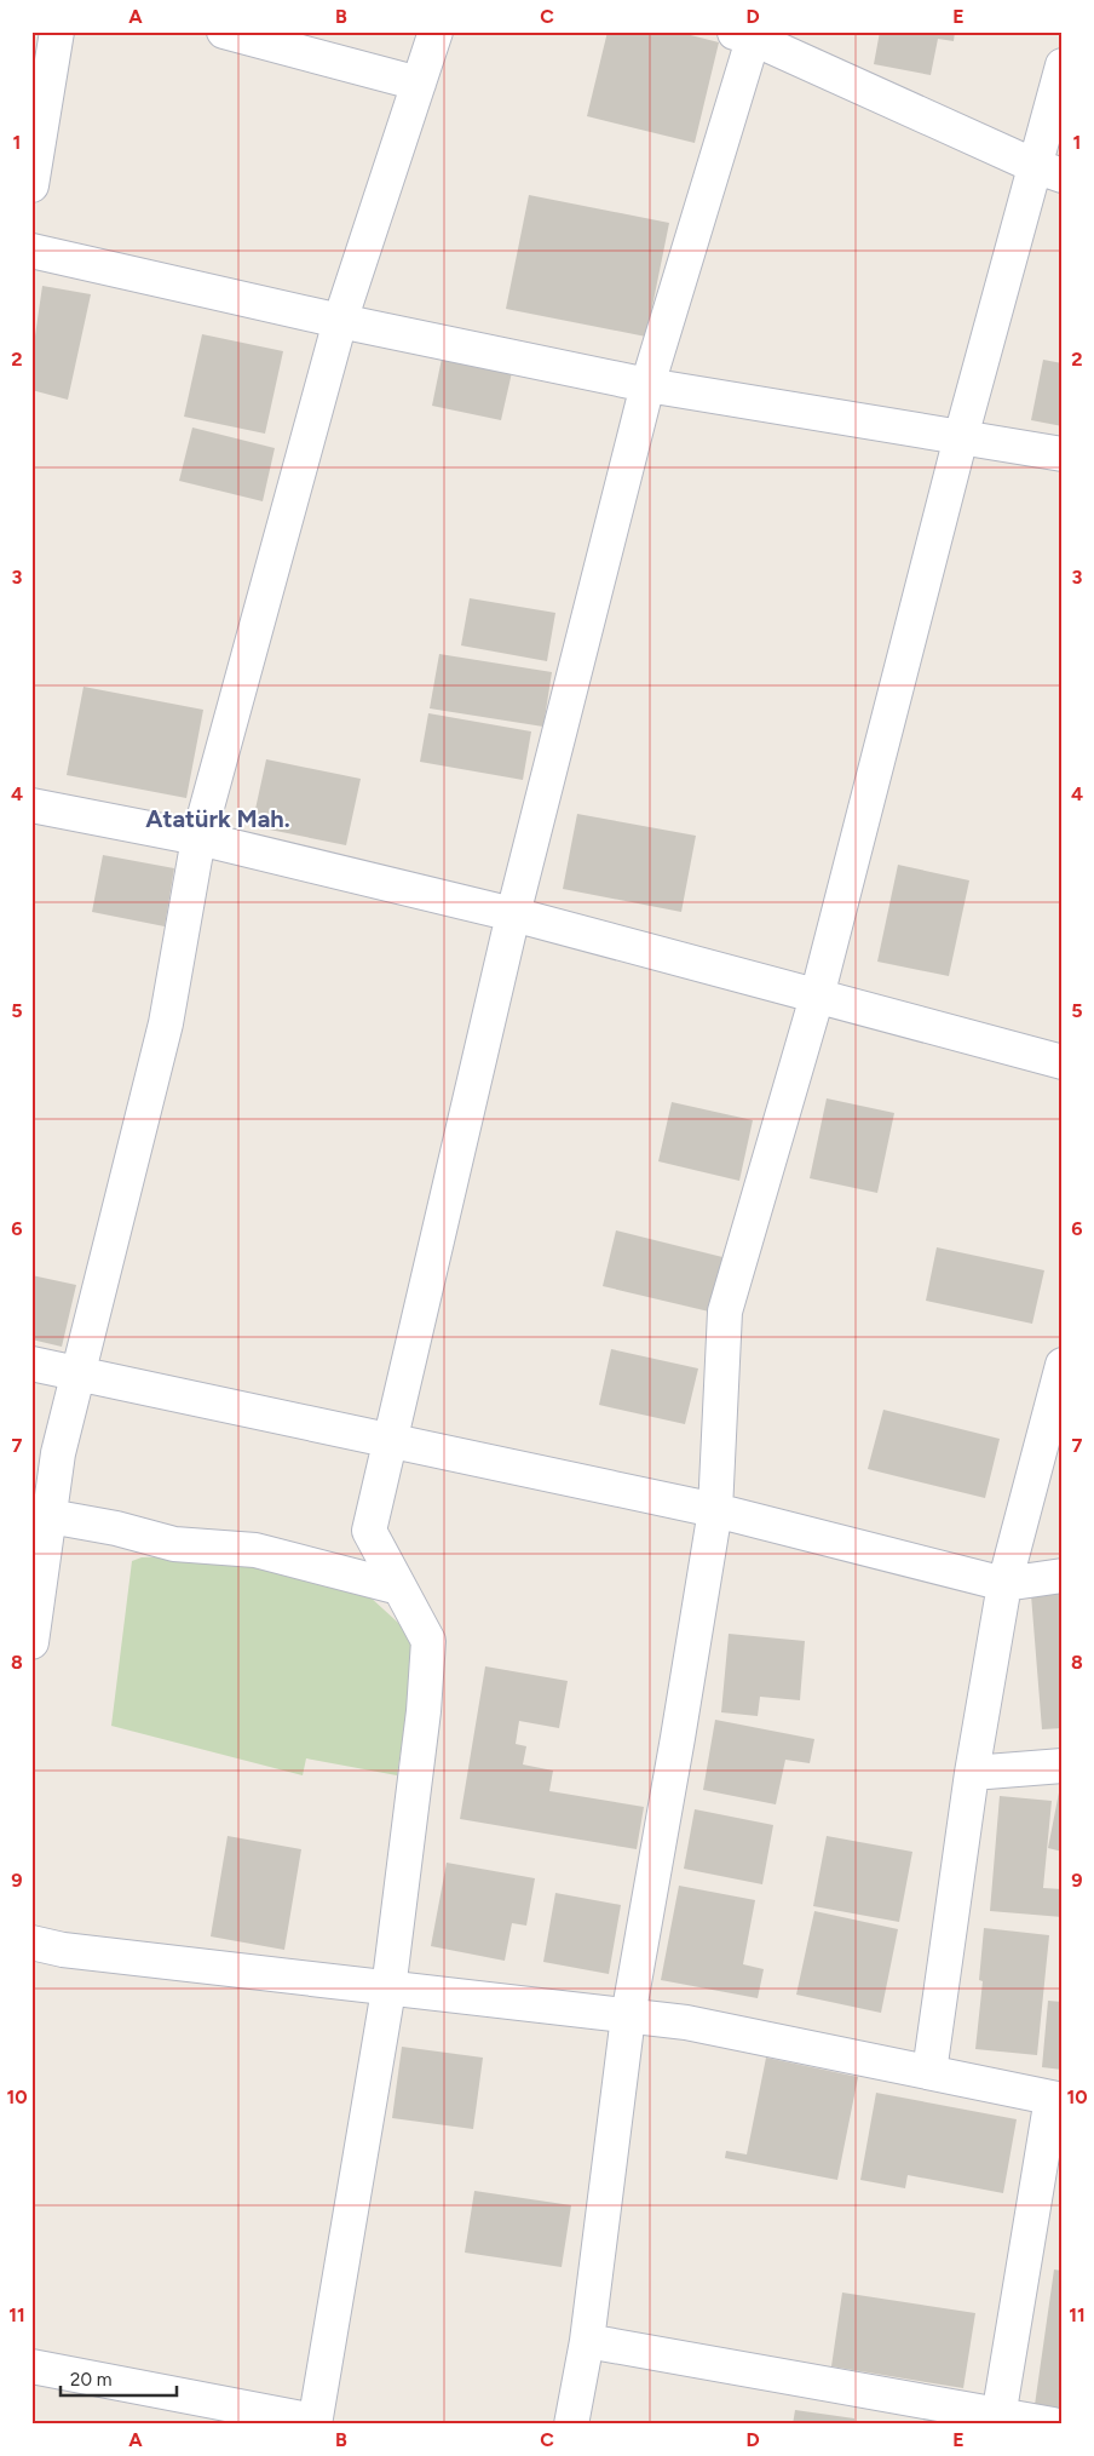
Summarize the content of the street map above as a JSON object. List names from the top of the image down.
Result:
{
  "districts": ["Atatürk Mah."],
  "scale_bar": "20 m",
  "grid": {
    "columns": [
      "A",
      "B",
      "C",
      "D",
      "E"
    ],
    "rows": [
      "1",
      "2",
      "3",
      "4",
      "5",
      "6",
      "7",
      "8",
      "9",
      "10",
      "11"
    ]
  }
}
